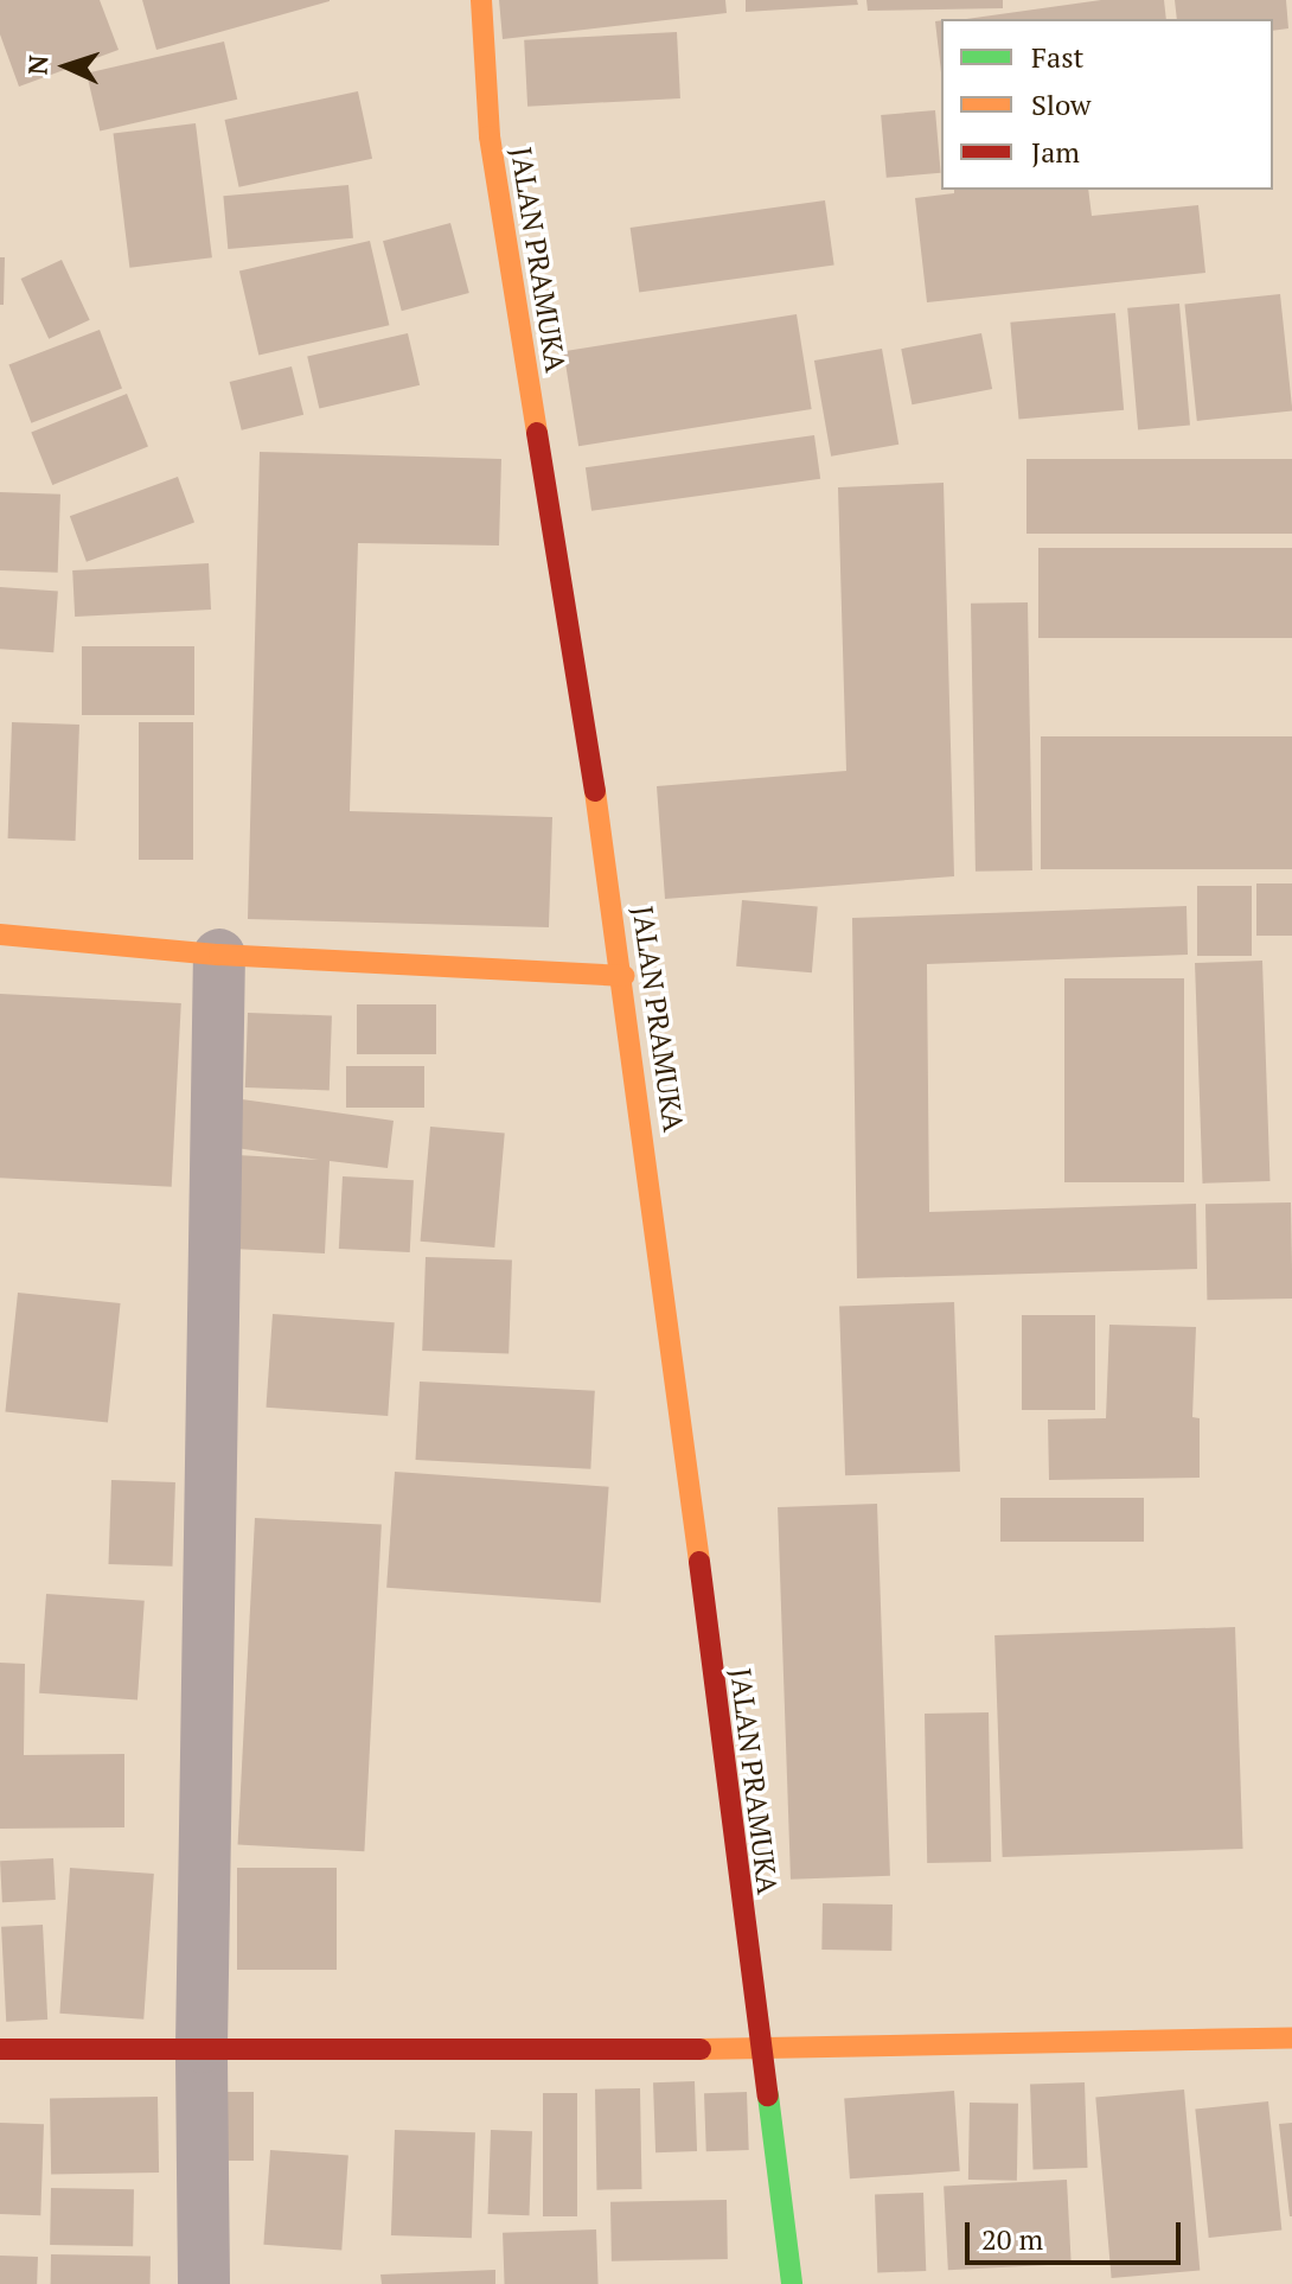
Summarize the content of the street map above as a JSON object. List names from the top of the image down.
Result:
{
  "streets": {
    "street": ["JALAN PRAMUKA"]
  },
  "legend": ["Fast", "Slow", "Jam"],
  "scale_bar": "20 m",
  "north": "left"
}
